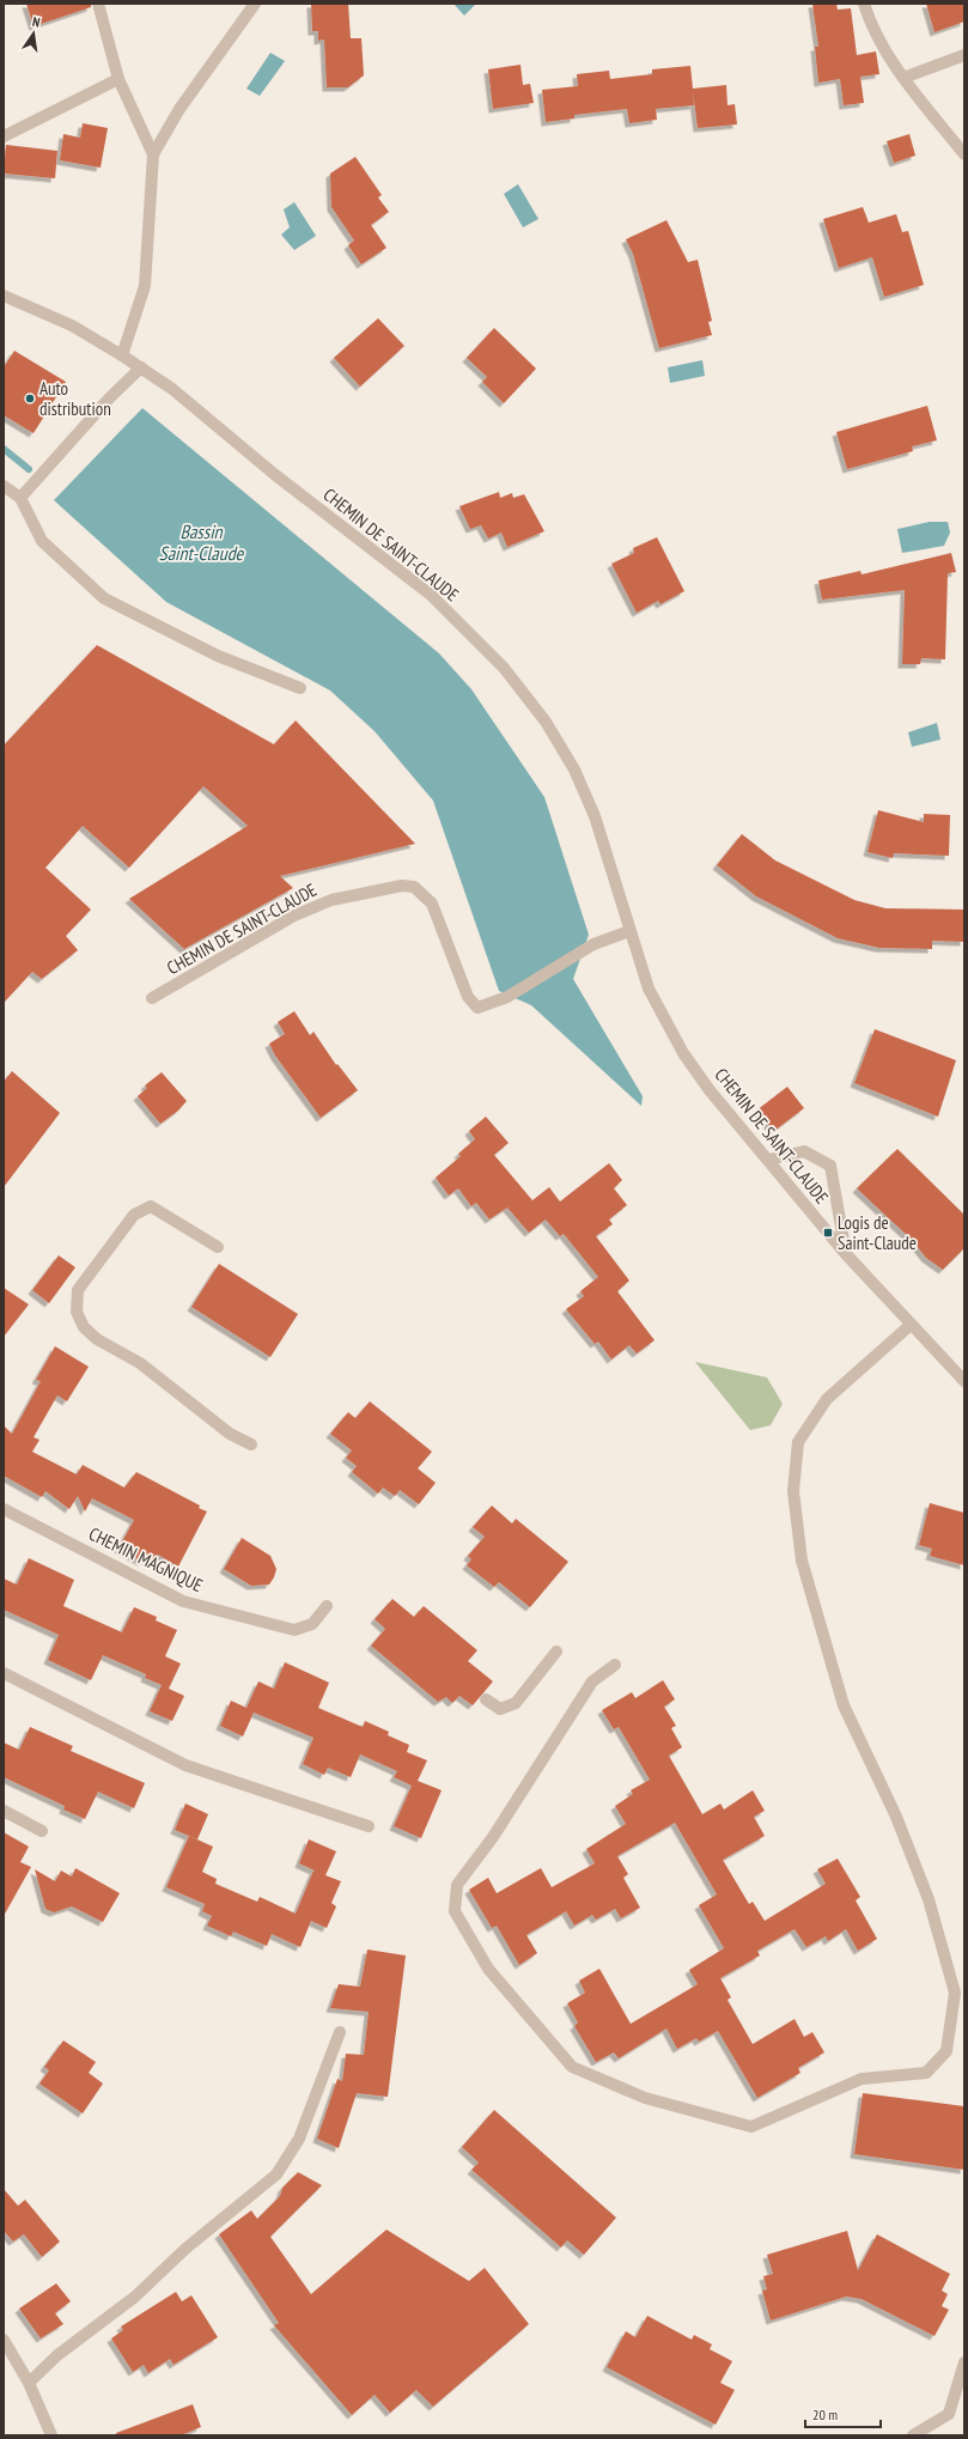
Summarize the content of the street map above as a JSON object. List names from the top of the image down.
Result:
{
  "streets": {
    "street": ["CHEMIN DE SAINT-CLAUDE", "CHEMIN MAGNIQUE"]
  },
  "water": ["Bassin Saint-Claude"],
  "places": {
    "other": ["Auto distribution"],
    "transit": ["Logis de Saint-Claude"]
  },
  "scale_bar": "20 m",
  "north": "top"
}
